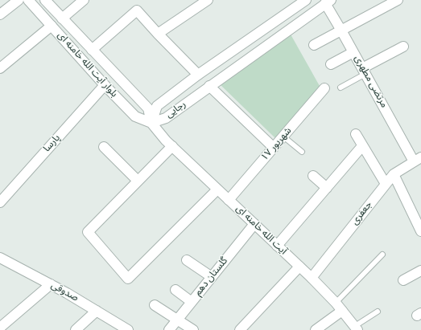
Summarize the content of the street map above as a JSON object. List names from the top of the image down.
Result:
{
  "streets": {
    "street": [
      "بلوار آیت الله خامنه ای",
      "مرتضی مطهری",
      "رجایی",
      "پارسا",
      "۱۷ شهریور",
      "جعفری",
      "آیت الله خامنه ای",
      "گلستان دهم",
      "صدوقی"
    ]
  },
  "crossings": [
    ["بلوار آیت الله خامنه ای", "رجایی"],
    ["بلوار آیت الله خامنه ای", "پارسا"],
    ["بلوار آیت الله خامنه ای", "آیت الله خامنه ای"],
    ["مرتضی مطهری", "رجایی"],
    ["مرتضی مطهری", "جعفری"],
    ["۱۷ شهریور", "آیت الله خامنه ای"],
    ["جعفری", "آیت الله خامنه ای"],
    ["آیت الله خامنه ای", "گلستان دهم"]
  ]
}
